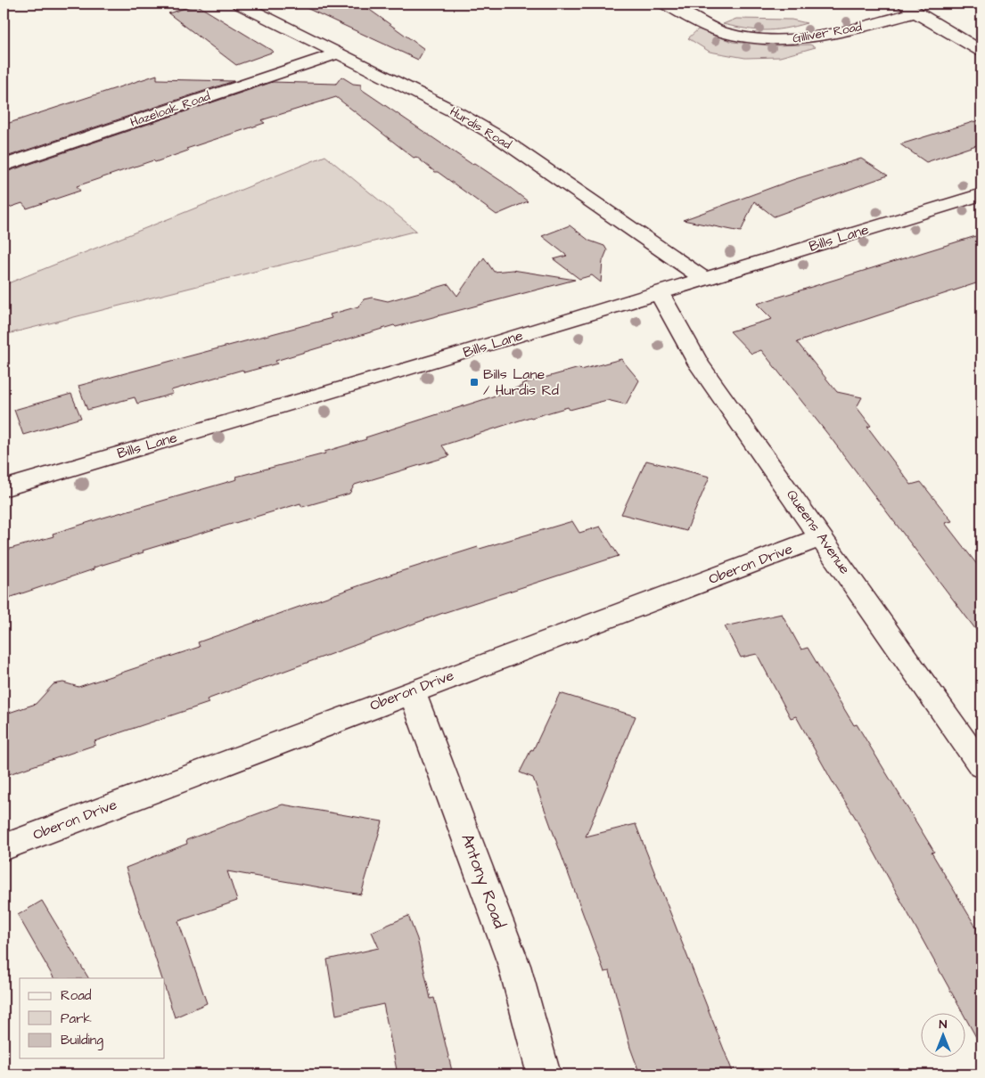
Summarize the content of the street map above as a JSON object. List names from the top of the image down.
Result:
{
  "streets": {
    "street": [
      "Gilliver Road",
      "Hazeloak Road",
      "Hurdis Road",
      "Bills Lane",
      "Queens Avenue",
      "Oberon Drive",
      "Antony Road"
    ]
  },
  "crossings": [
    ["Hazeloak Road", "Hurdis Road"],
    ["Hurdis Road", "Bills Lane"],
    ["Bills Lane", "Queens Avenue"],
    ["Queens Avenue", "Oberon Drive"],
    ["Oberon Drive", "Antony Road"]
  ],
  "places": {
    "transit": ["Bills Lane / Hurdis Rd"]
  },
  "legend": ["Road", "Park", "Building"],
  "north": "top"
}
